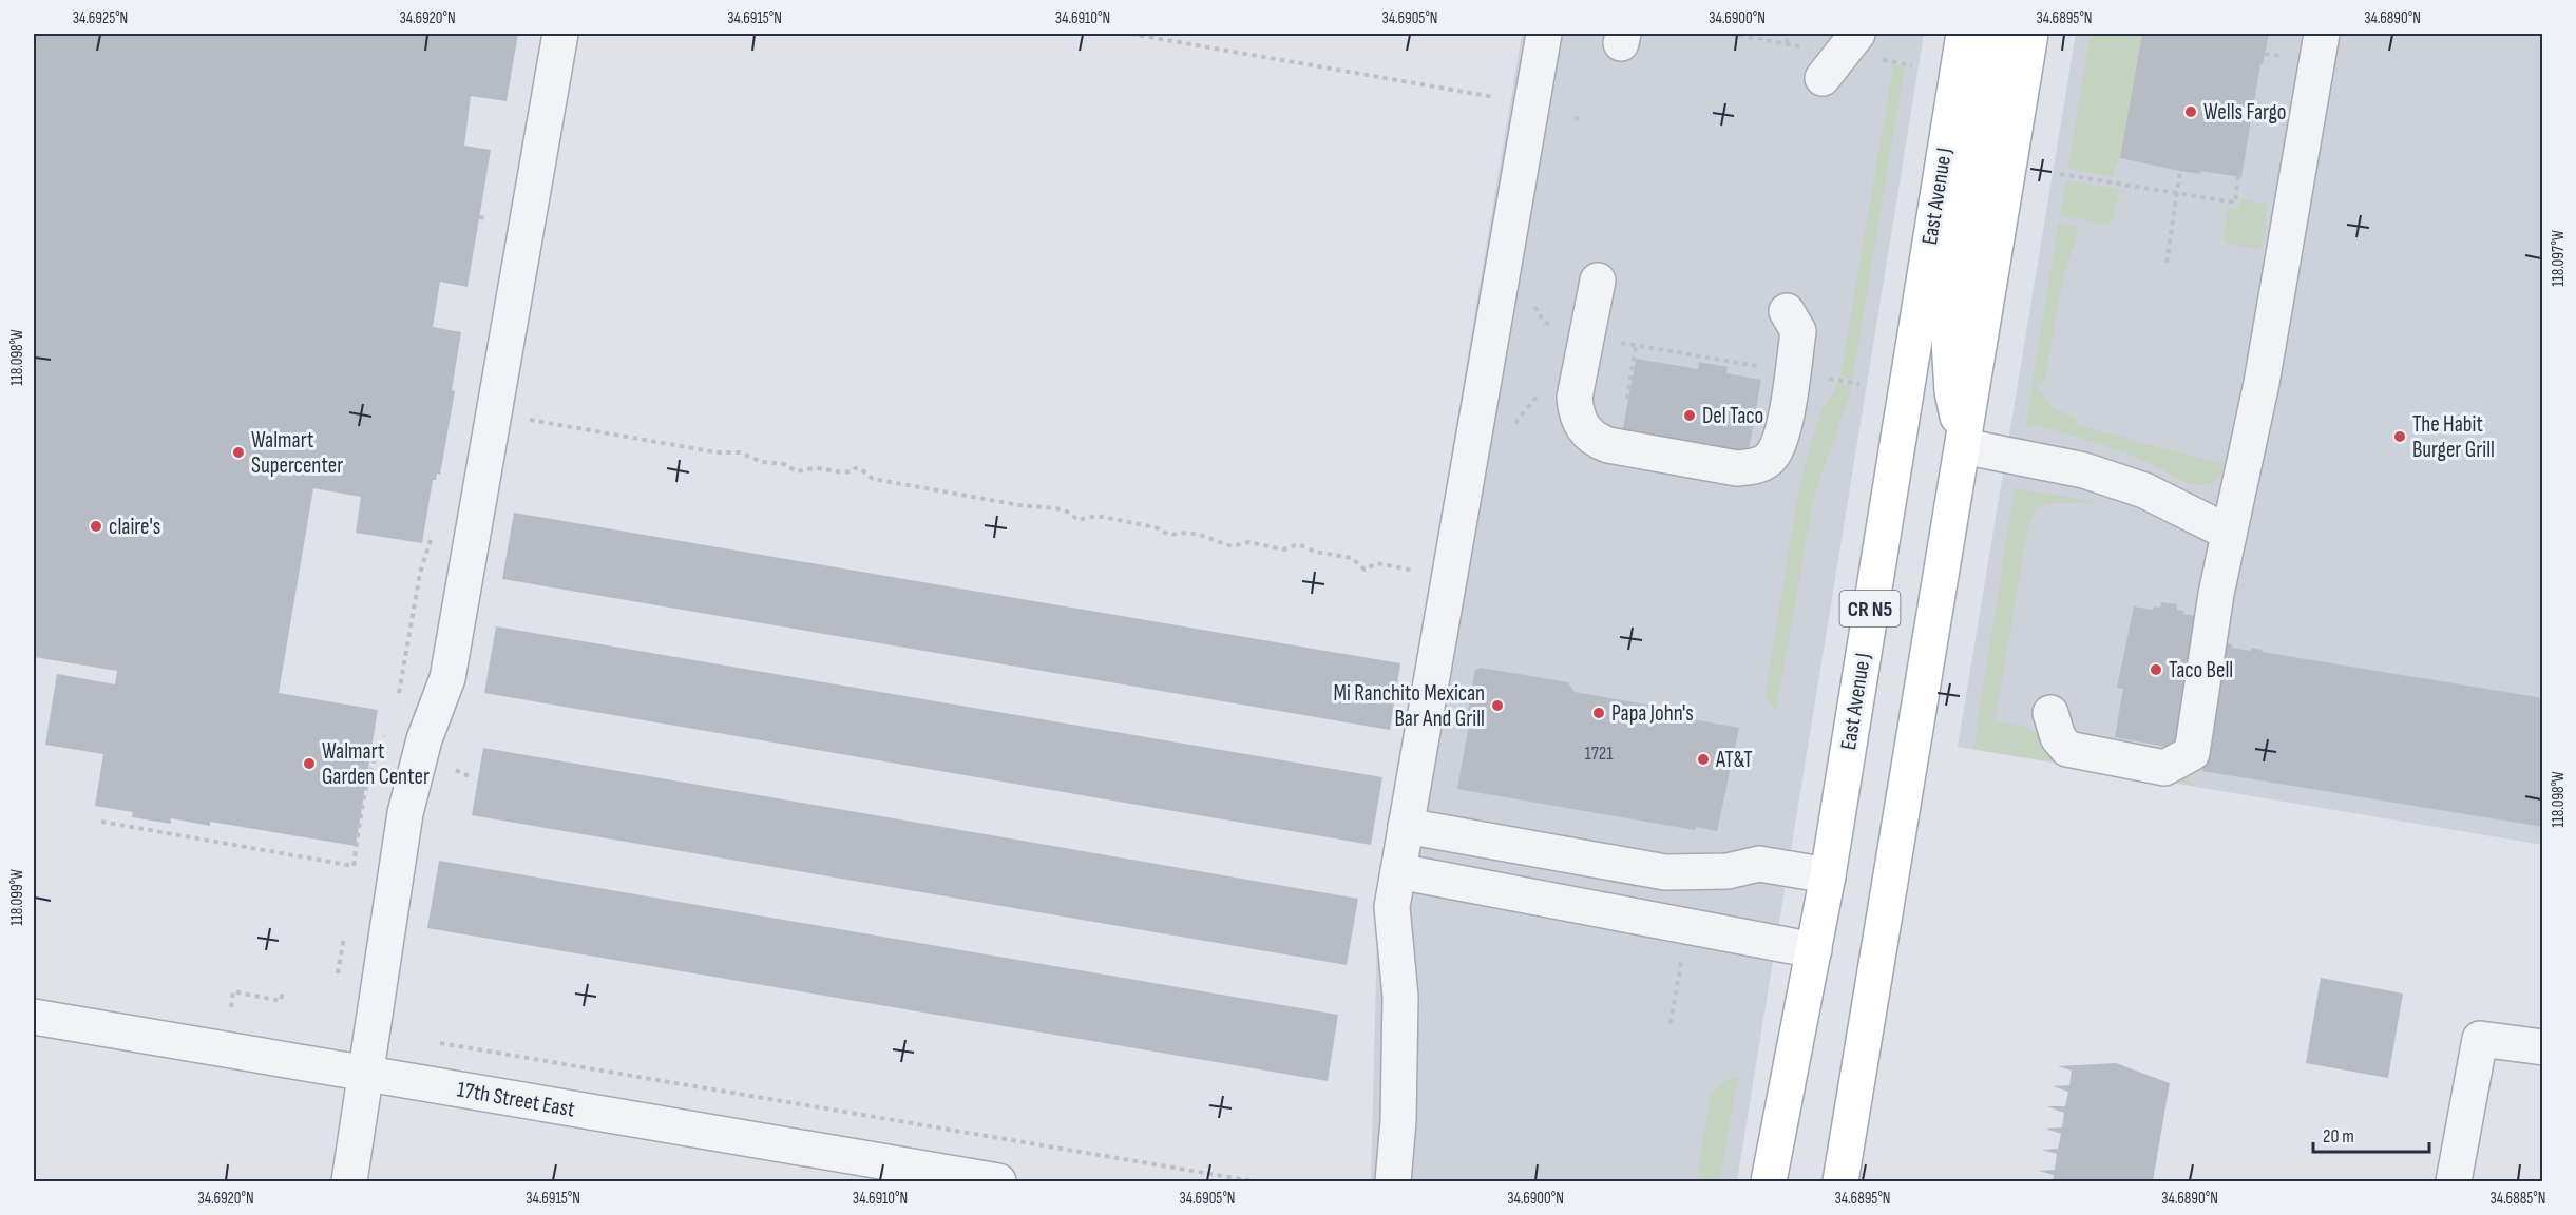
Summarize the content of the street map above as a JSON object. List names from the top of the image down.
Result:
{
  "streets": {
    "main road": ["East Avenue J", "CR N5"],
    "street": ["17th Street East"]
  },
  "places": [
    "Wells Fargo",
    "Del Taco",
    "The Habit Burger Grill",
    "Walmart Supercenter",
    "claire's",
    "Taco Bell",
    "Mi Ranchito Mexican Bar And Grill",
    "Papa John's",
    "AT&T",
    "Walmart Garden Center"
  ],
  "house_numbers": ["1721"],
  "scale_bar": "20 m",
  "coordinates": [
    "34.6925°N",
    "34.6920°N",
    "34.6915°N",
    "34.6910°N",
    "34.6905°N",
    "34.6900°N",
    "34.6895°N",
    "34.6890°N",
    "118.097°W",
    "118.098°W",
    "118.099°W",
    "34.6885°N"
  ]
}
